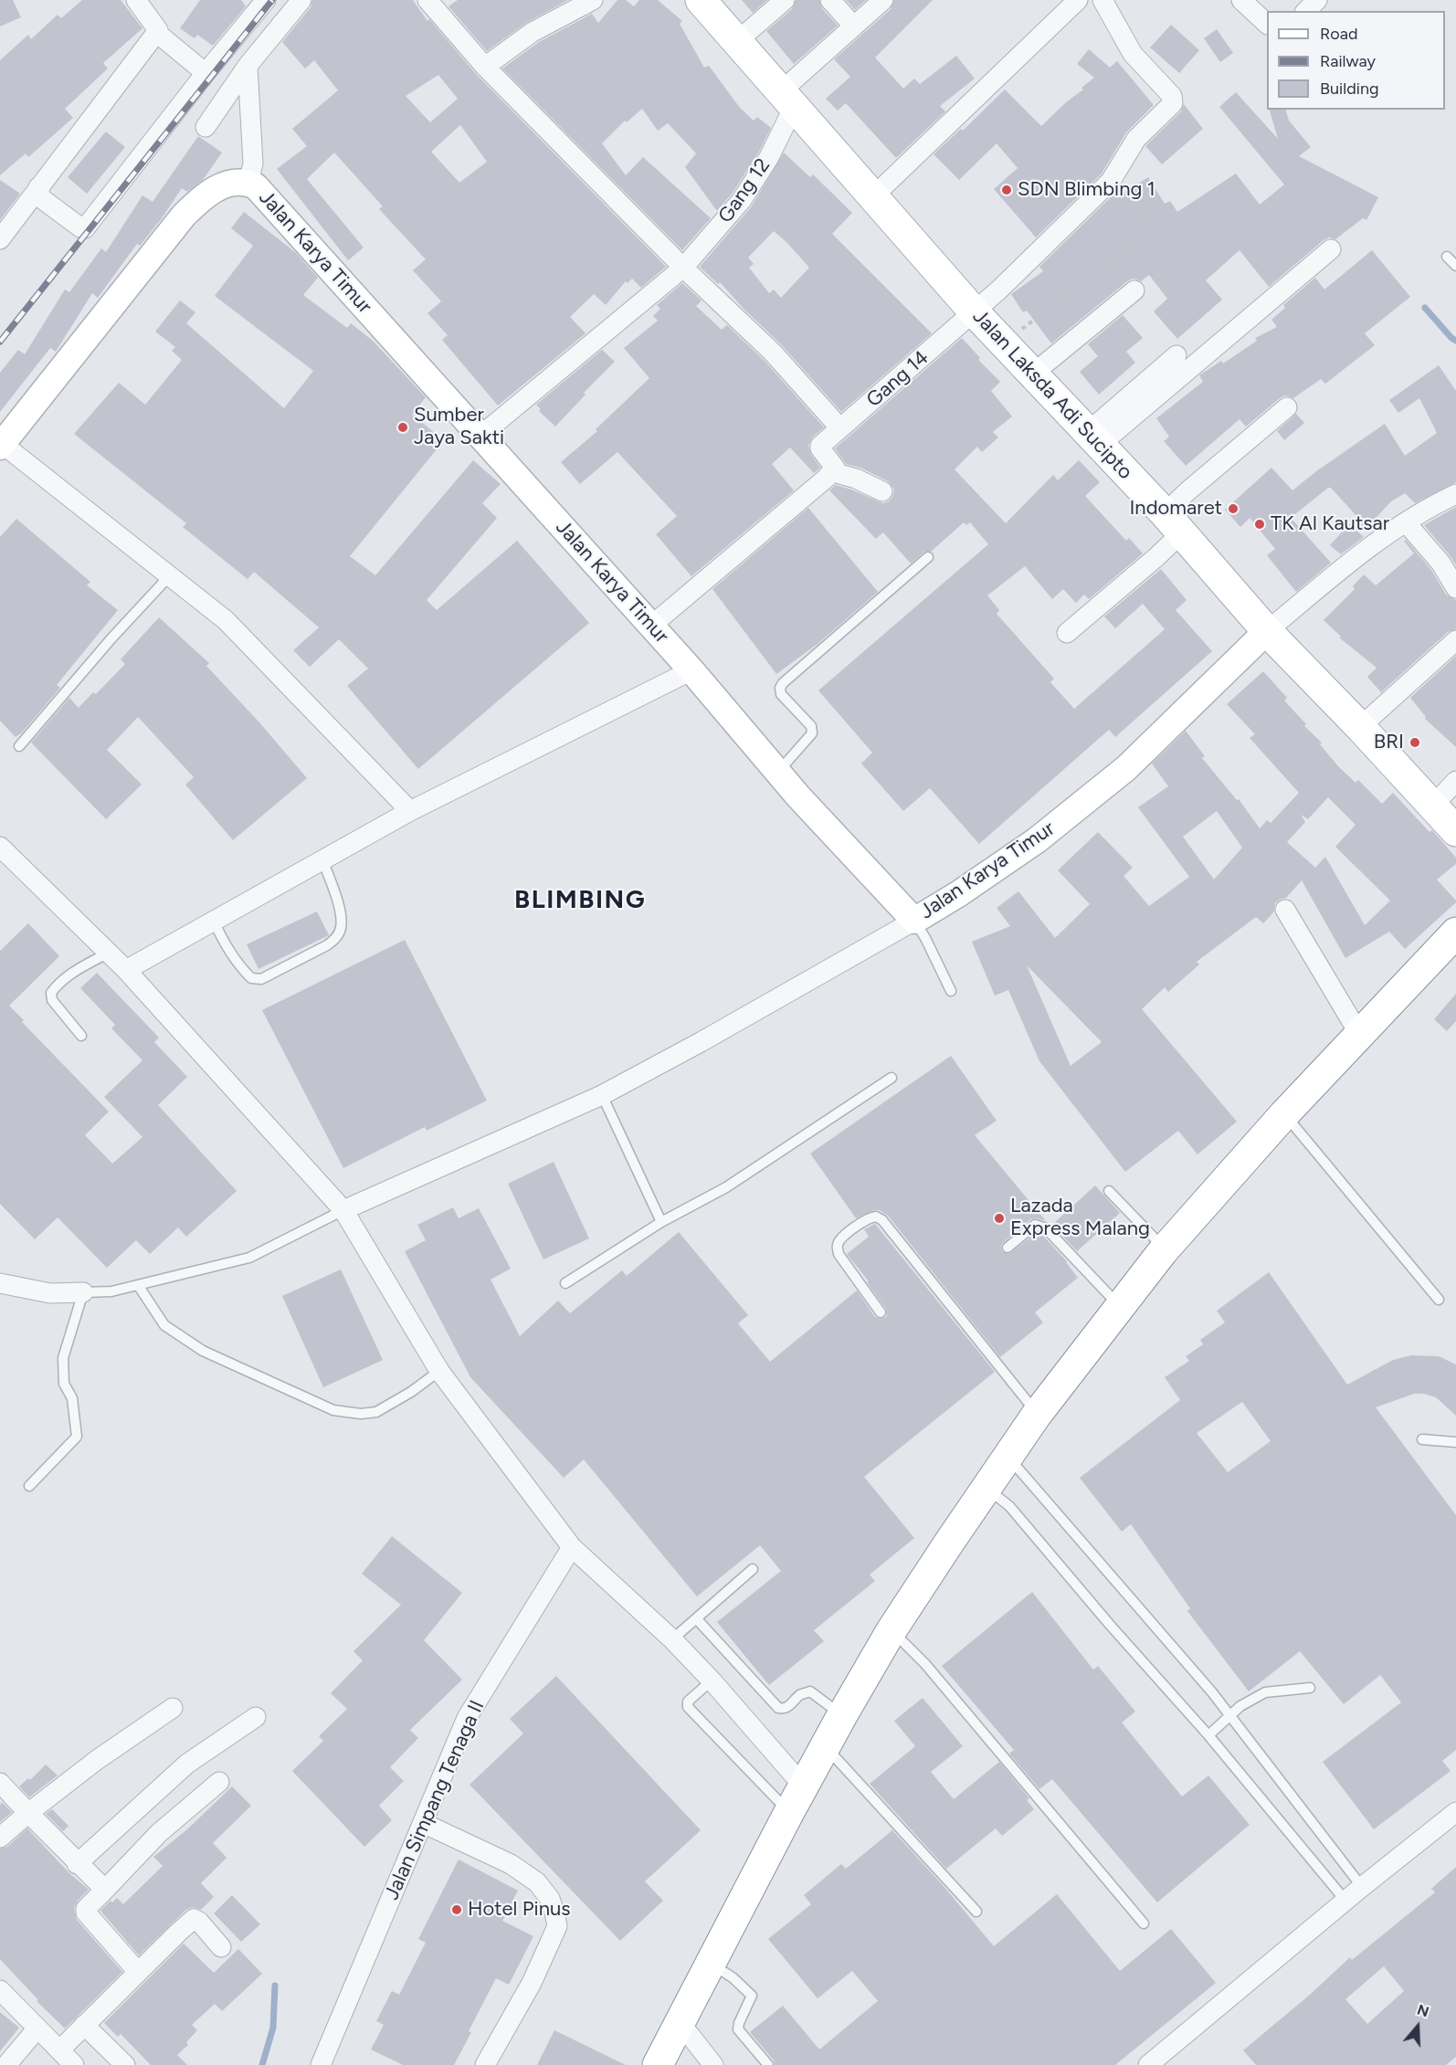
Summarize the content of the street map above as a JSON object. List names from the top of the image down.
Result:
{
  "streets": {
    "main road": ["Jalan Laksda Adi Sucipto"],
    "street": [
      "Gang 12",
      "Jalan Karya Timur",
      "Gang 14",
      "Jalan Simpang Tenaga II"
    ]
  },
  "crossings": [
    ["Gang 12", "Jalan Karya Timur"],
    ["Gang 12", "Jalan Laksda Adi Sucipto"],
    ["Jalan Karya Timur", "Jalan Laksda Adi Sucipto"],
    ["Gang 14", "Jalan Laksda Adi Sucipto"]
  ],
  "districts": ["BLIMBING"],
  "places": [
    "SDN Blimbing 1",
    "Sumber Jaya Sakti",
    "Indomaret",
    "TK Al Kautsar",
    "BRI",
    "Lazada Express Malang",
    "Hotel Pinus"
  ],
  "legend": ["Road", "Railway", "Building"],
  "north": "top"
}
